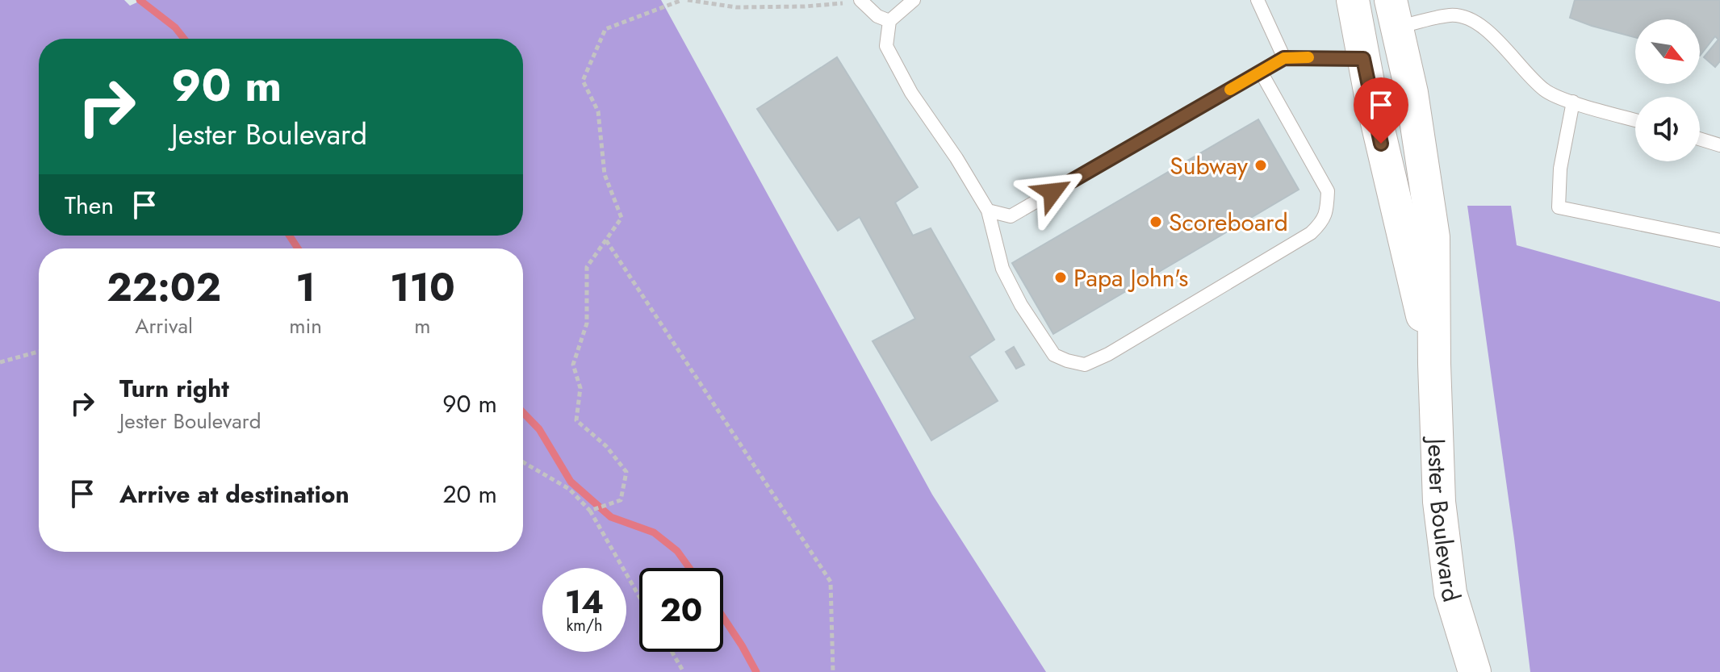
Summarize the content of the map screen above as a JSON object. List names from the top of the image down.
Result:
{
  "streets": {
    "street": ["Jester Boulevard"]
  },
  "places": ["Subway", "Scoreboard", "Papa John's"],
  "north": "bottom right",
  "page": {
    "turn": ["90 m", "Jester Boulevard"],
    "then": "Then",
    "eta": [
      "22:02",
      "Arrival",
      "1",
      "min",
      "110",
      "m"
    ],
    "list": [
      {
        "name": "Turn right",
        "note": "Jester Boulevard",
        "value": "90 m"
      },
      {
        "name": "Arrive at destination",
        "value": "20 m"
      }
    ],
    "speed": "14 km/h",
    "limit": "20"
  }
}
